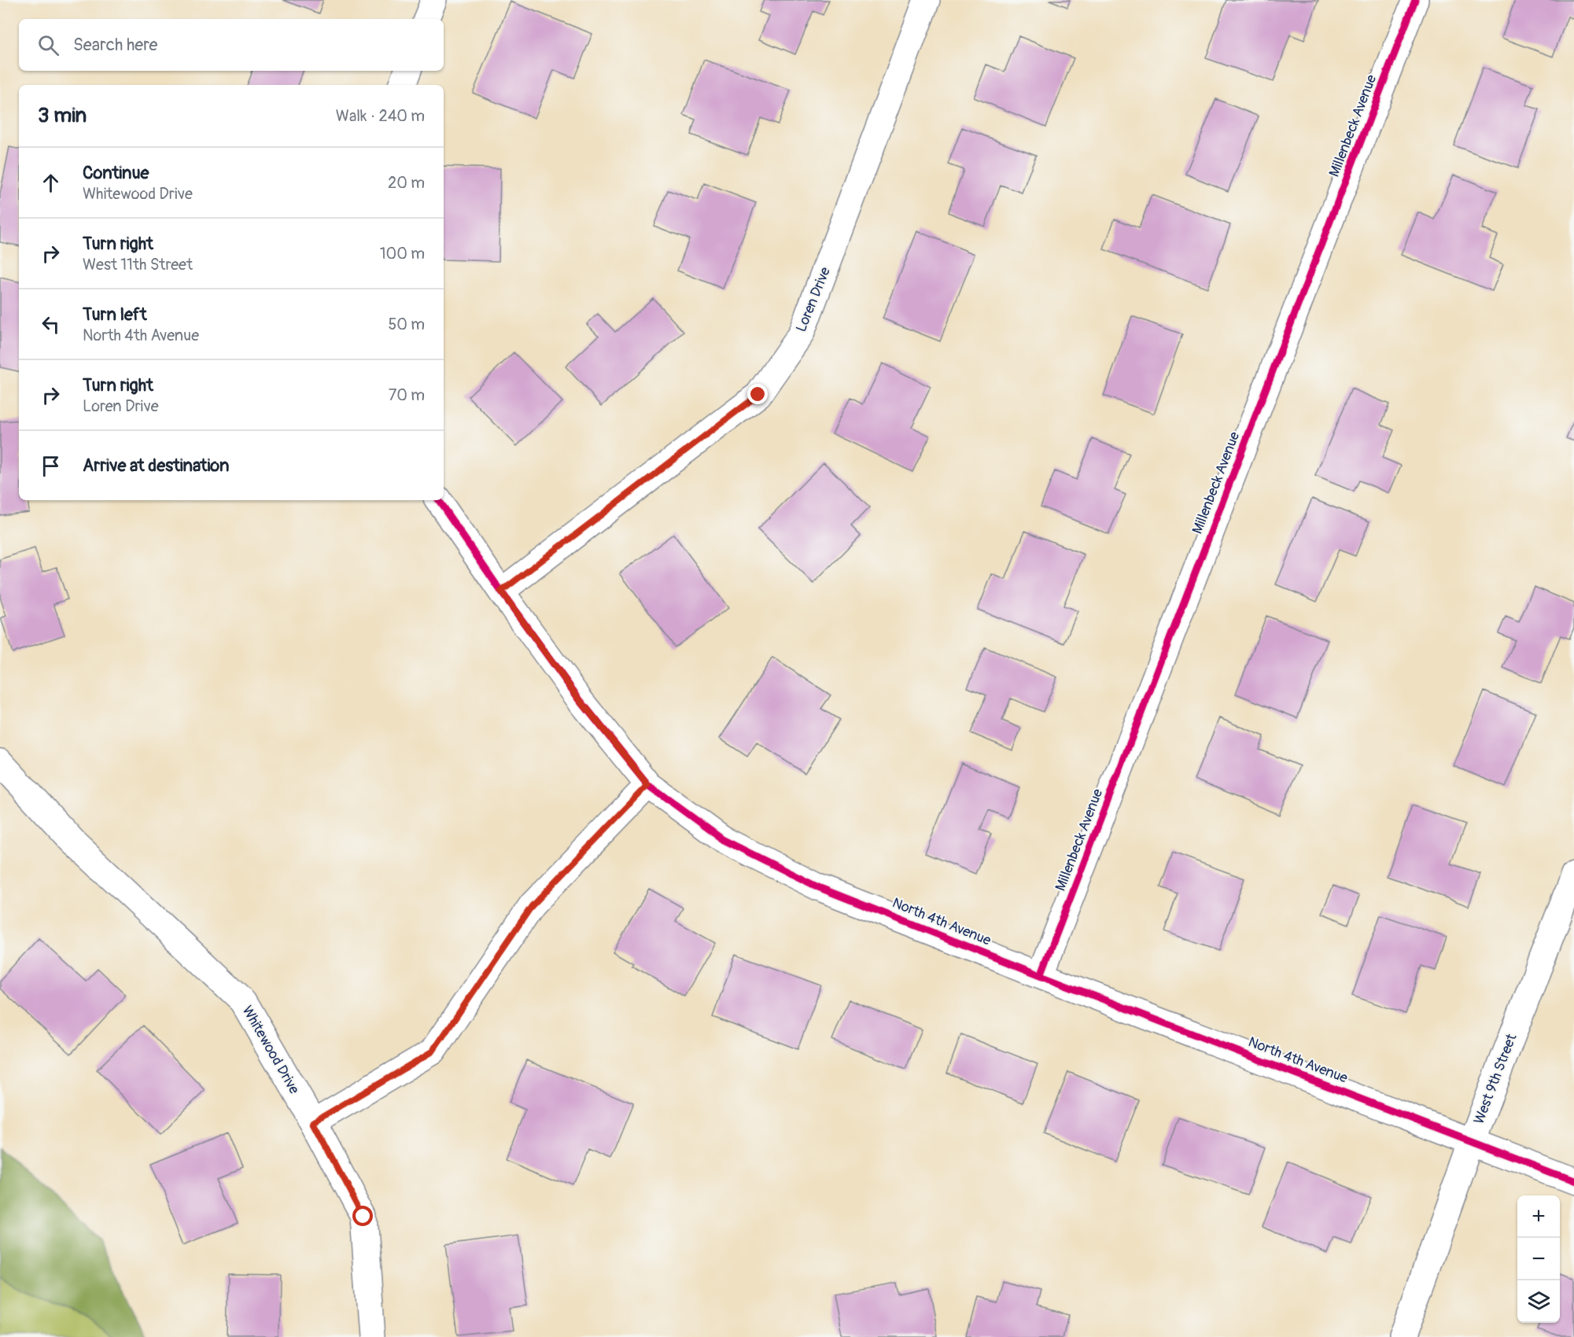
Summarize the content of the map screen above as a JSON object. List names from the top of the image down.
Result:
{
  "streets": {
    "street": [
      "Millenbeck Avenue",
      "Loren Drive",
      "North 4th Avenue",
      "Whitewood Drive",
      "West 9th Street"
    ]
  },
  "crossings": [
    ["Millenbeck Avenue", "North 4th Avenue"],
    ["Loren Drive", "North 4th Avenue"],
    ["North 4th Avenue", "West 9th Street"]
  ],
  "page": {
    "search": "Search here",
    "heading": ["3 min", "Walk · 240 m"],
    "list": [
      ["Continue", "Whitewood Drive", "20 m"],
      ["Turn right", "West 11th Street", "100 m"],
      ["Turn left", "North 4th Avenue", "50 m"],
      ["Turn right", "Loren Drive", "70 m"],
      "Arrive at destination"
    ],
    "map_buttons": ["+", "−"]
  }
}
